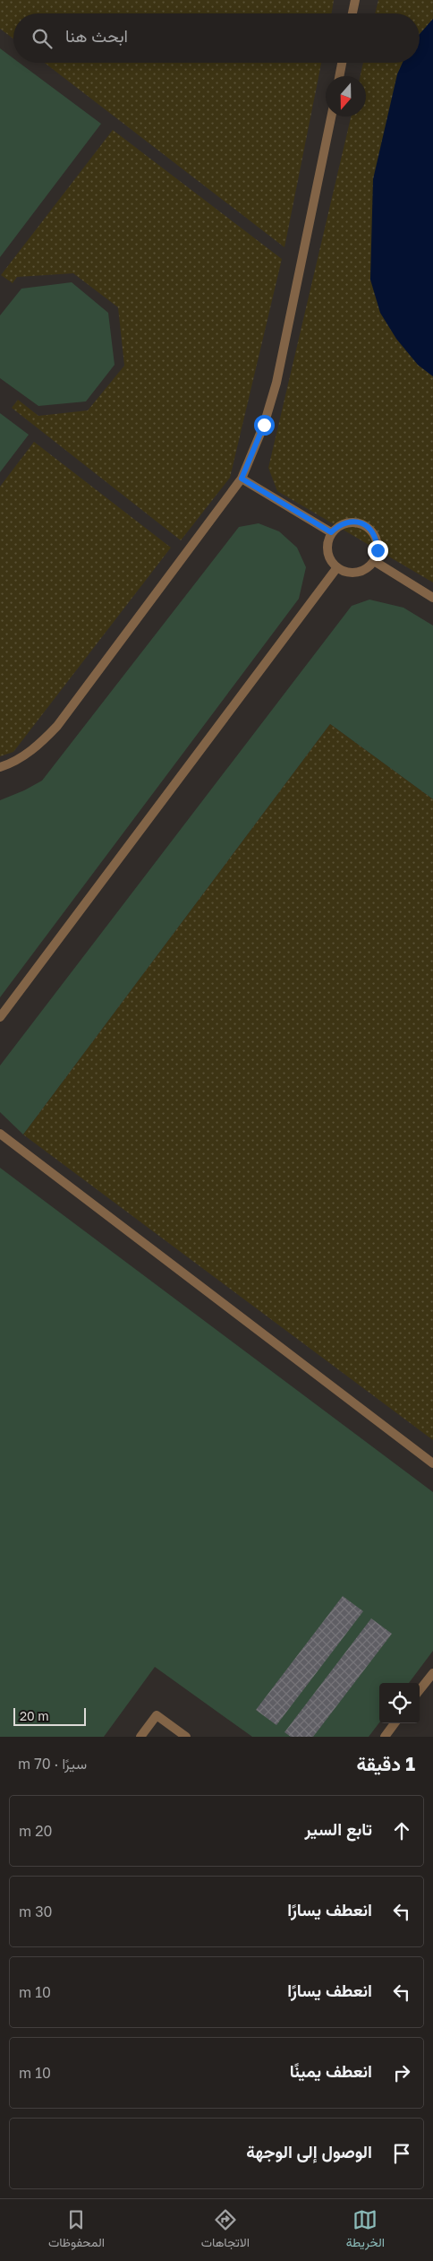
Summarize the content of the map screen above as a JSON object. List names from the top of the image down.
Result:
{
  "scale_bar": "20 m",
  "north": "bottom",
  "page": {
    "search": "ابحث هنا",
    "scale": "20 m",
    "heading": ["1 دقيقة", "سيرًا · 70 m"],
    "list": [
      ["تابع السير", "20 m"],
      ["انعطف يسارًا", "30 m"],
      ["انعطف يسارًا", "10 m"],
      ["انعطف يمينًا", "10 m"],
      "الوصول إلى الوجهة"
    ],
    "nav": ["الخريطة", "الاتجاهات", "المحفوظات"]
  }
}
